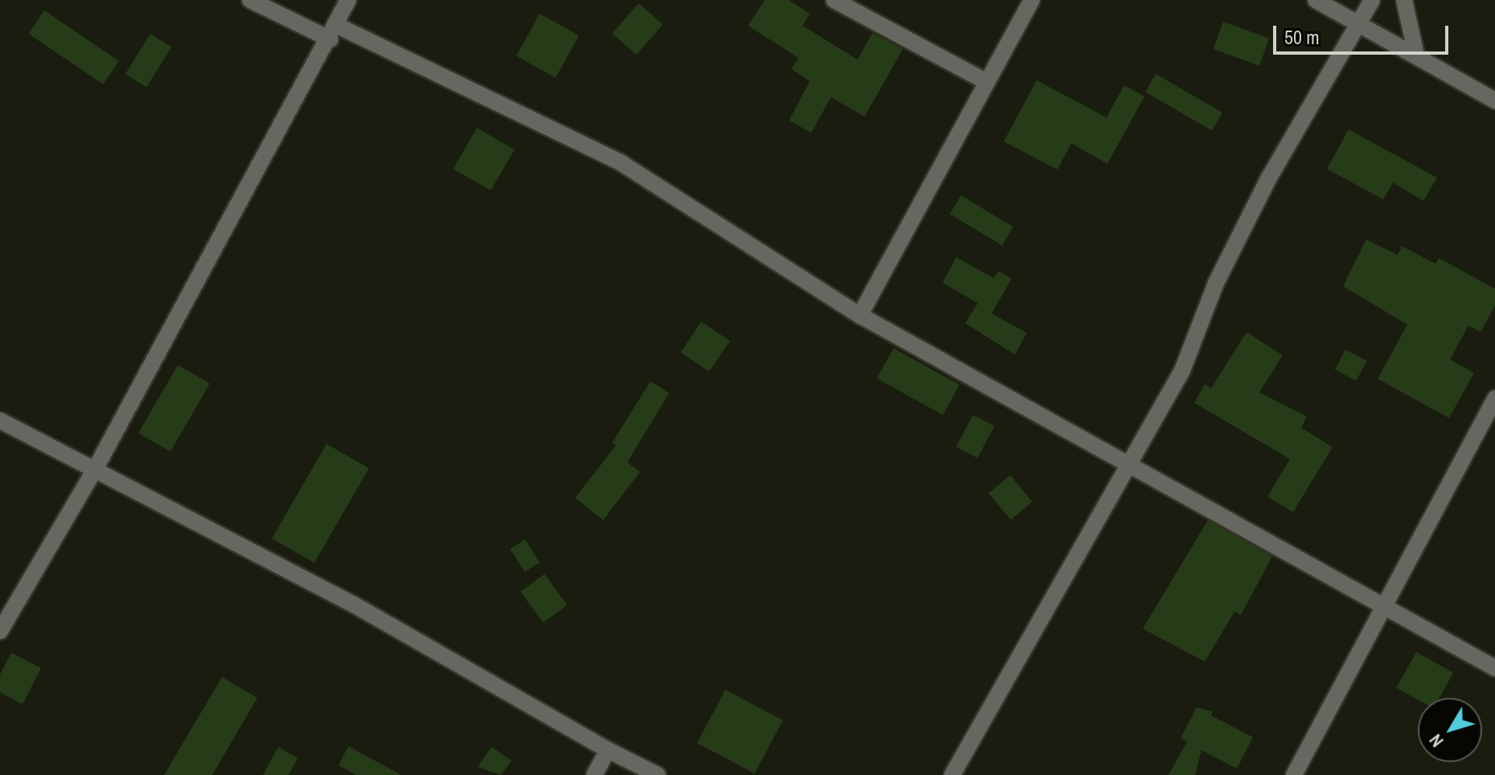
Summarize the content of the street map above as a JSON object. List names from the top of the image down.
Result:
{
  "scale_bar": "50 m",
  "north": "bottom left"
}
